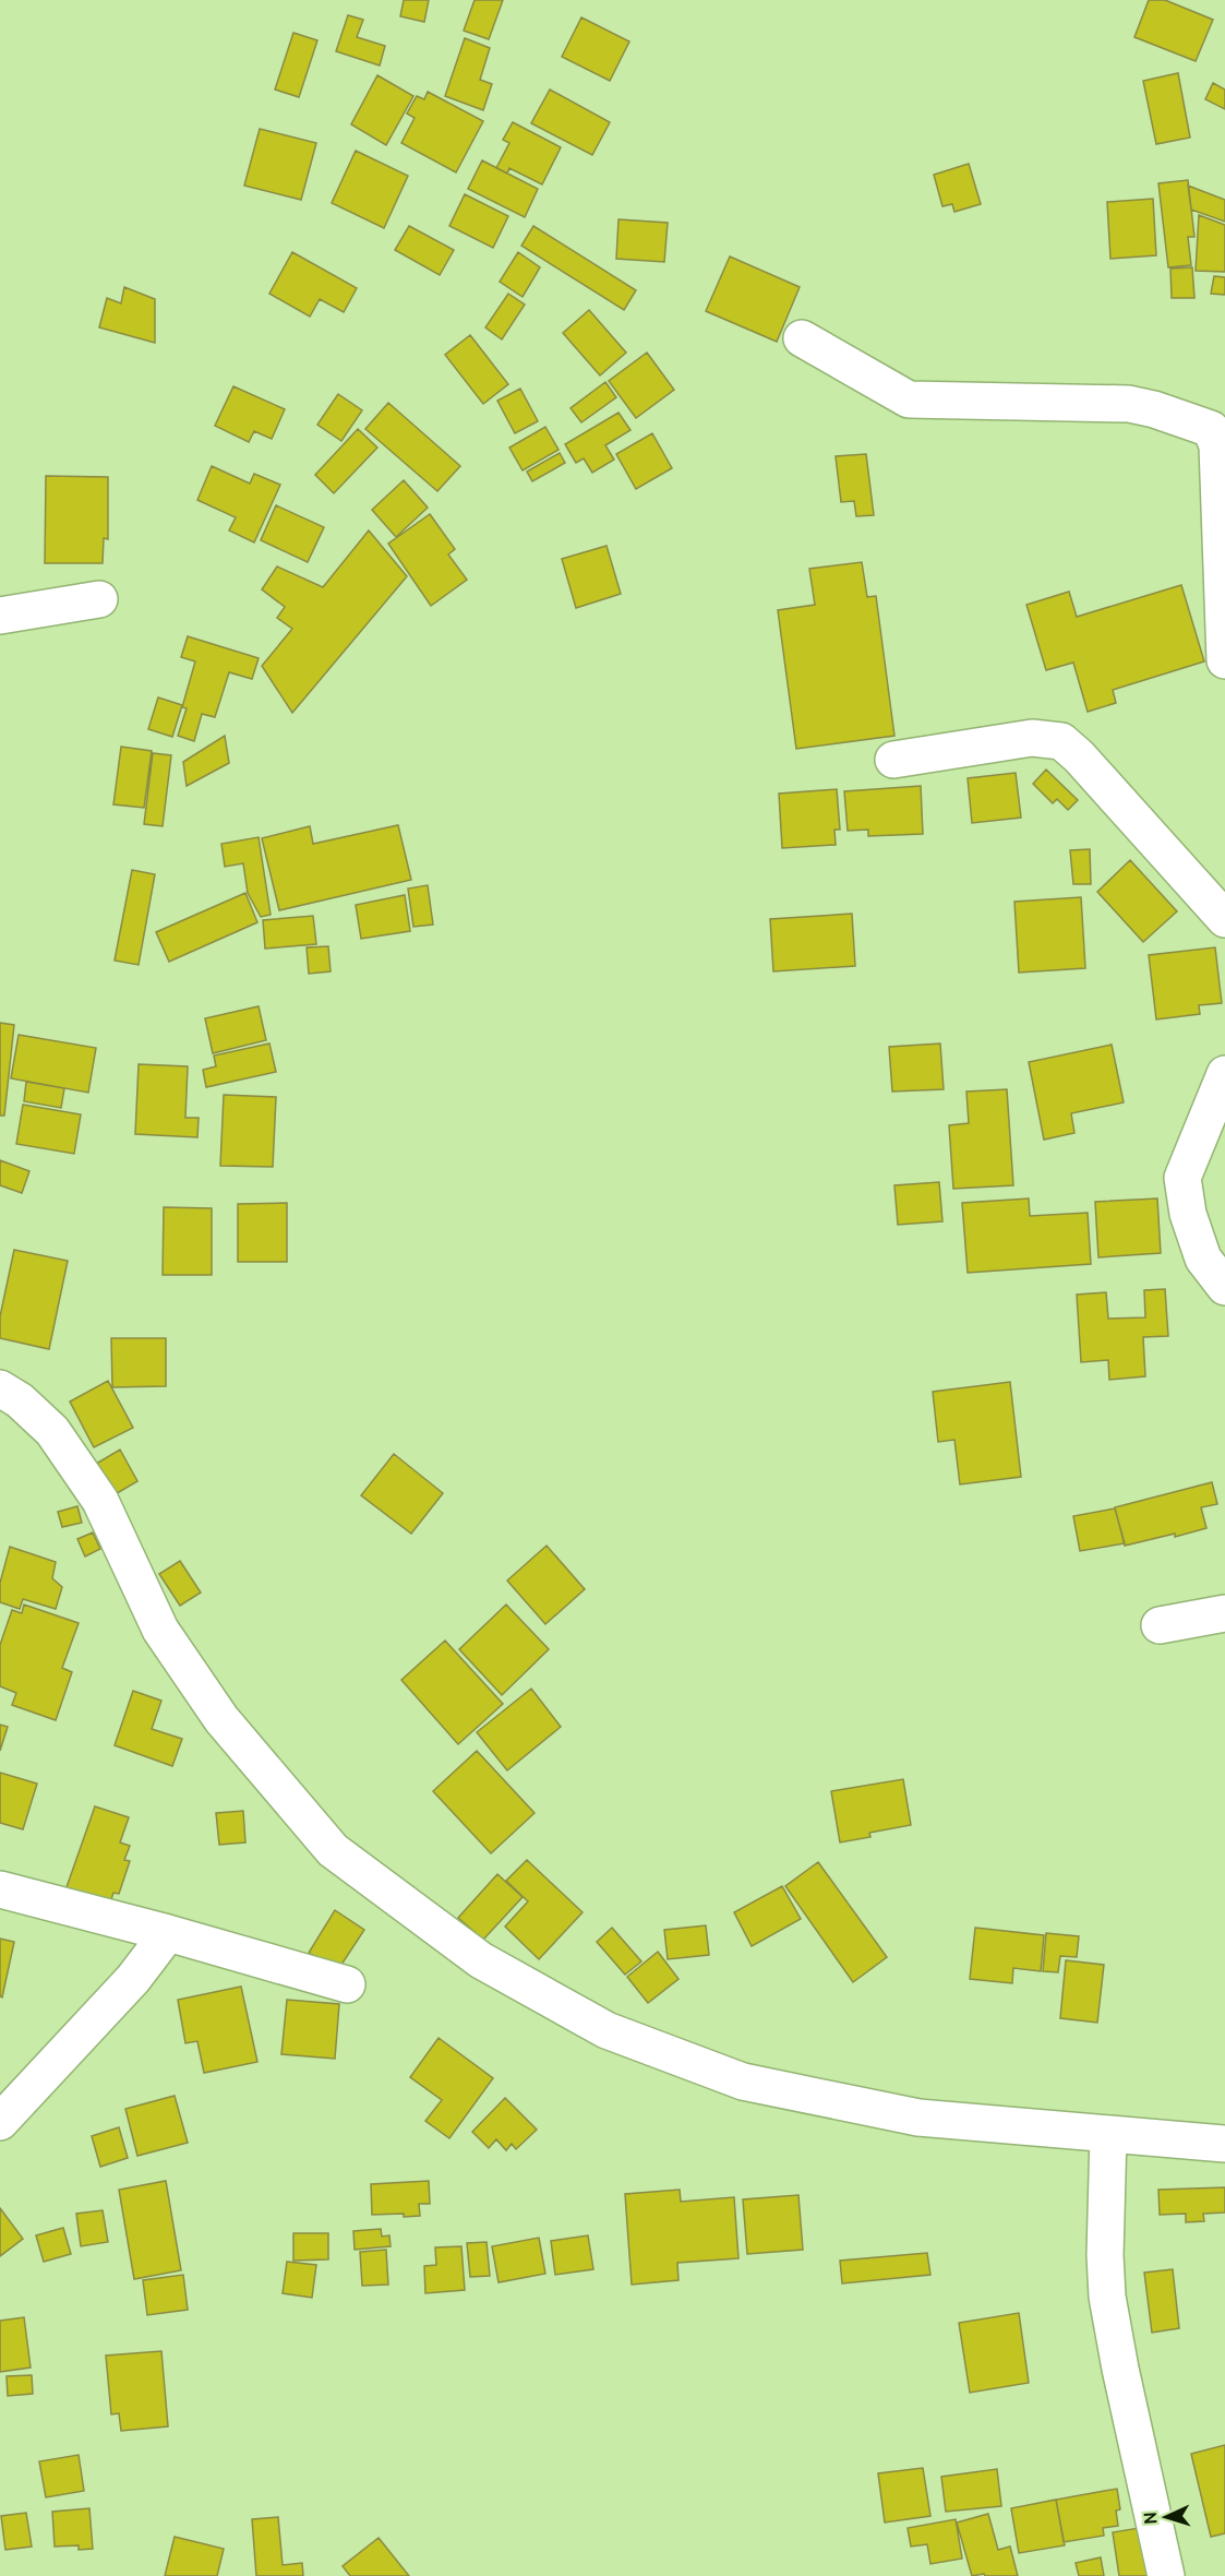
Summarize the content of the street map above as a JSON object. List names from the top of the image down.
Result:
{
  "north": "left"
}
